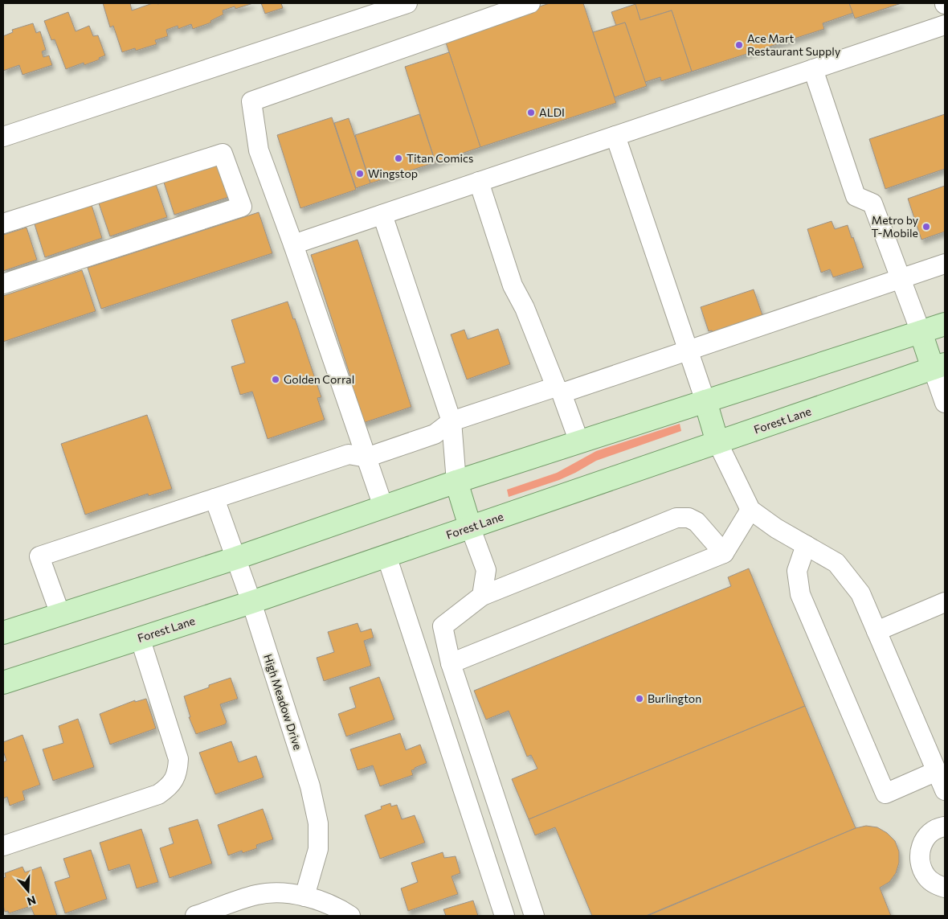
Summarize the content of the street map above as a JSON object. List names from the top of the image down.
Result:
{
  "streets": {
    "main road": ["Forest Lane"],
    "street": ["High Meadow Drive"]
  },
  "crossings": [
    ["Forest Lane", "High Meadow Drive"]
  ],
  "places": [
    "Ace Mart Restaurant Supply",
    "ALDI",
    "Titan Comics",
    "Wingstop",
    "Metro by T-Mobile",
    "Golden Corral",
    "Burlington"
  ],
  "north": "bottom"
}
